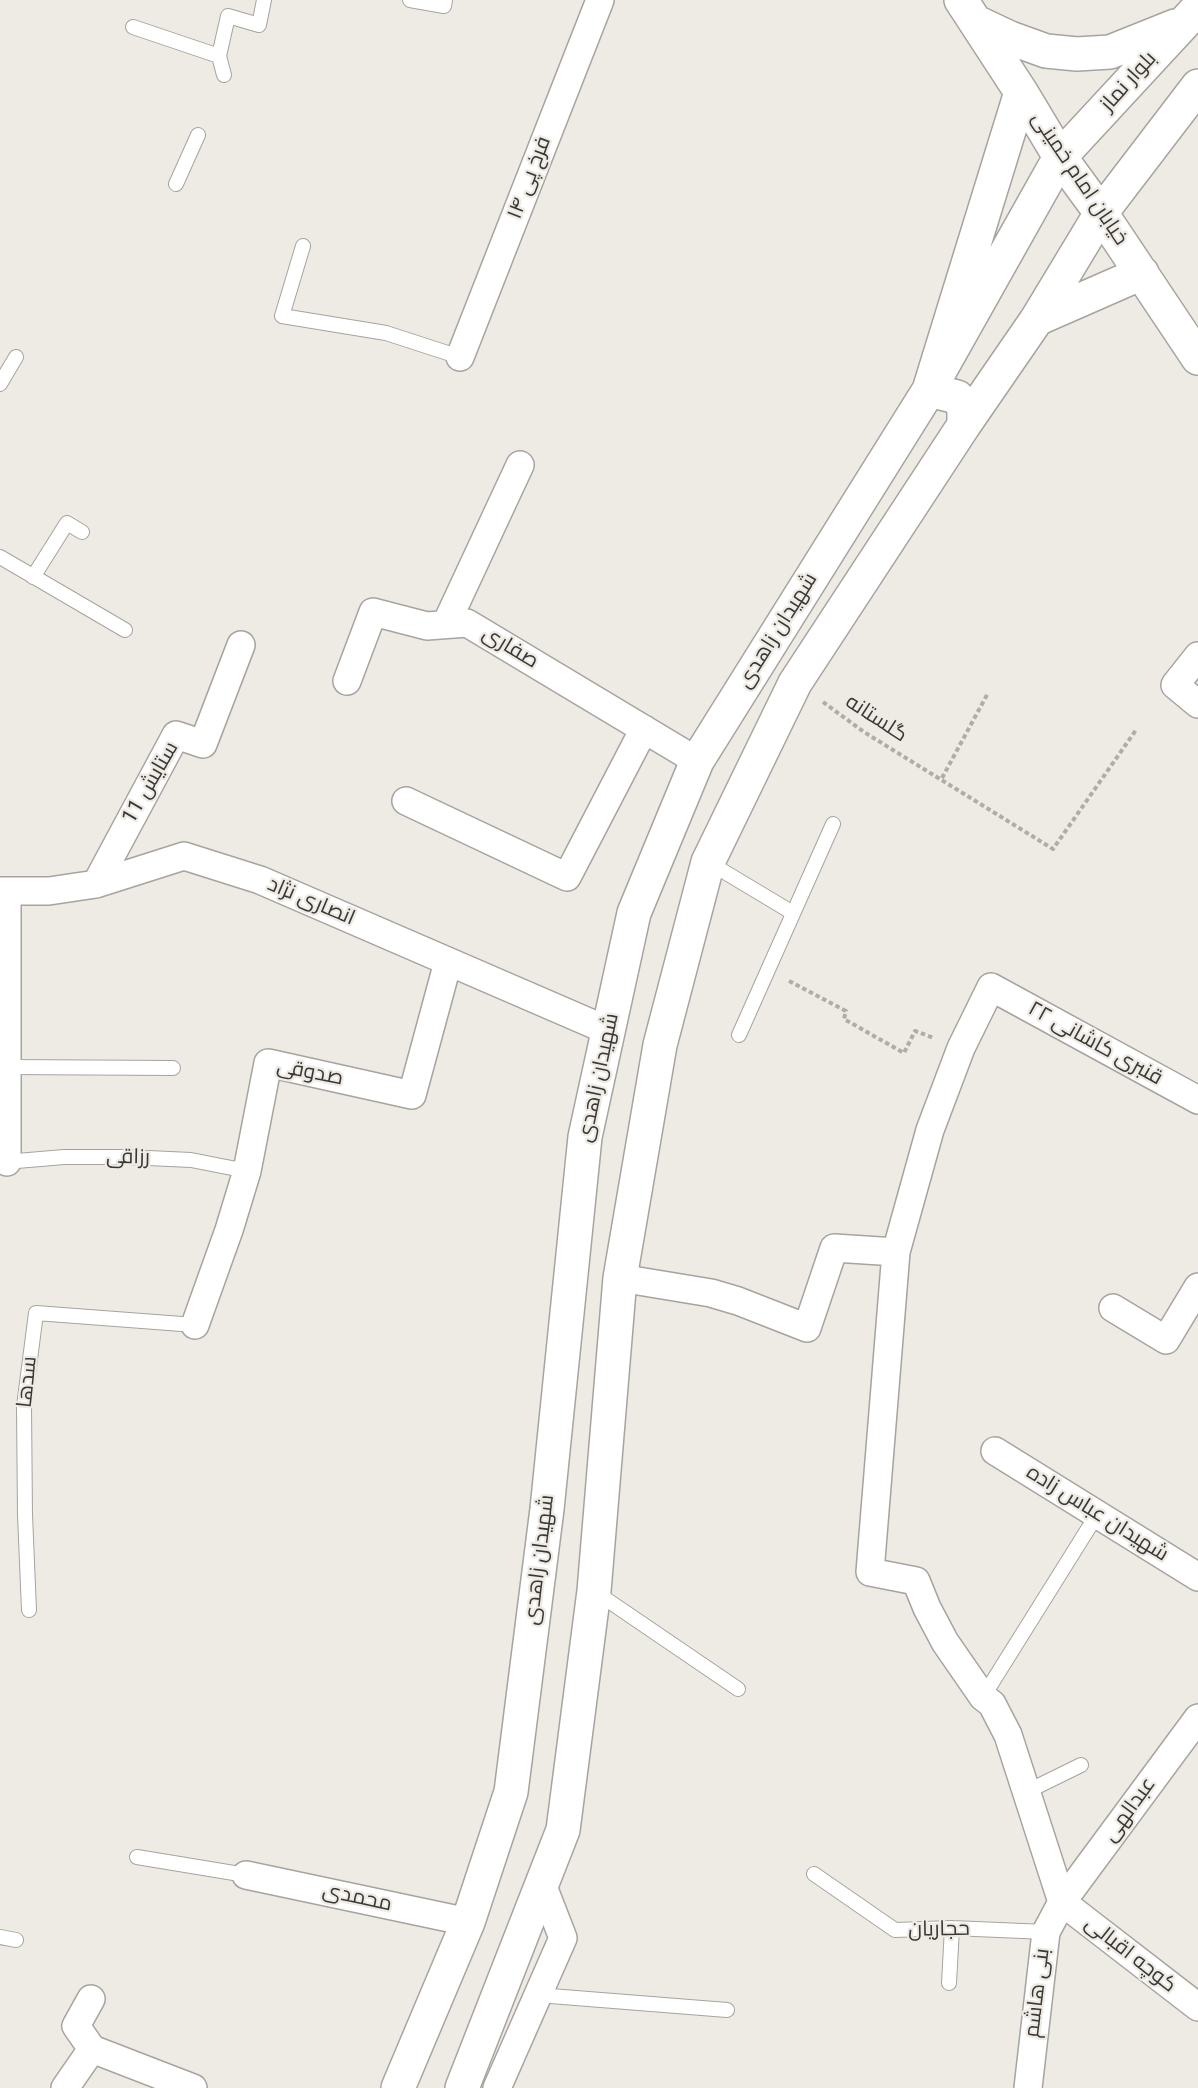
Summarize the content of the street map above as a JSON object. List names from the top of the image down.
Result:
{
  "streets": {
    "main road": ["بلوار نماز", "خیابان امام خمینی", "شهیدان زاهدی"],
    "street": [
      "فرخ پی ۱۴",
      "صفاری",
      "ستایش 11",
      "انصاری نژاد",
      "قنبری کاشانی ۲۲",
      "صدوقی",
      "رزاقی",
      "شهیدان عباس زاده",
      "عبدالهی",
      "محمدی",
      "کوچه اقبالی",
      "بنی هاشم"
    ],
    "lane": ["سدها", "حجاریان"],
    "path": ["گلستانه"]
  },
  "crossings": [
    ["بلوار نماز", "خیابان امام خمینی"],
    ["بلوار نماز", "شهیدان زاهدی"],
    ["خیابان امام خمینی", "شهیدان زاهدی"],
    ["شهیدان زاهدی", "صفاری"],
    ["شهیدان زاهدی", "گلستانه"],
    ["شهیدان زاهدی", "انصاری نژاد"],
    ["شهیدان زاهدی", "محمدی"],
    ["ستایش 11", "انصاری نژاد"],
    ["انصاری نژاد", "صدوقی"],
    ["انصاری نژاد", "رزاقی"],
    ["صدوقی", "رزاقی"],
    ["صدوقی", "سدها"],
    ["عبدالهی", "کوچه اقبالی"],
    ["عبدالهی", "بنی هاشم"],
    ["حجاریان", "بنی هاشم"],
    ["کوچه اقبالی", "بنی هاشم"]
  ]
}
